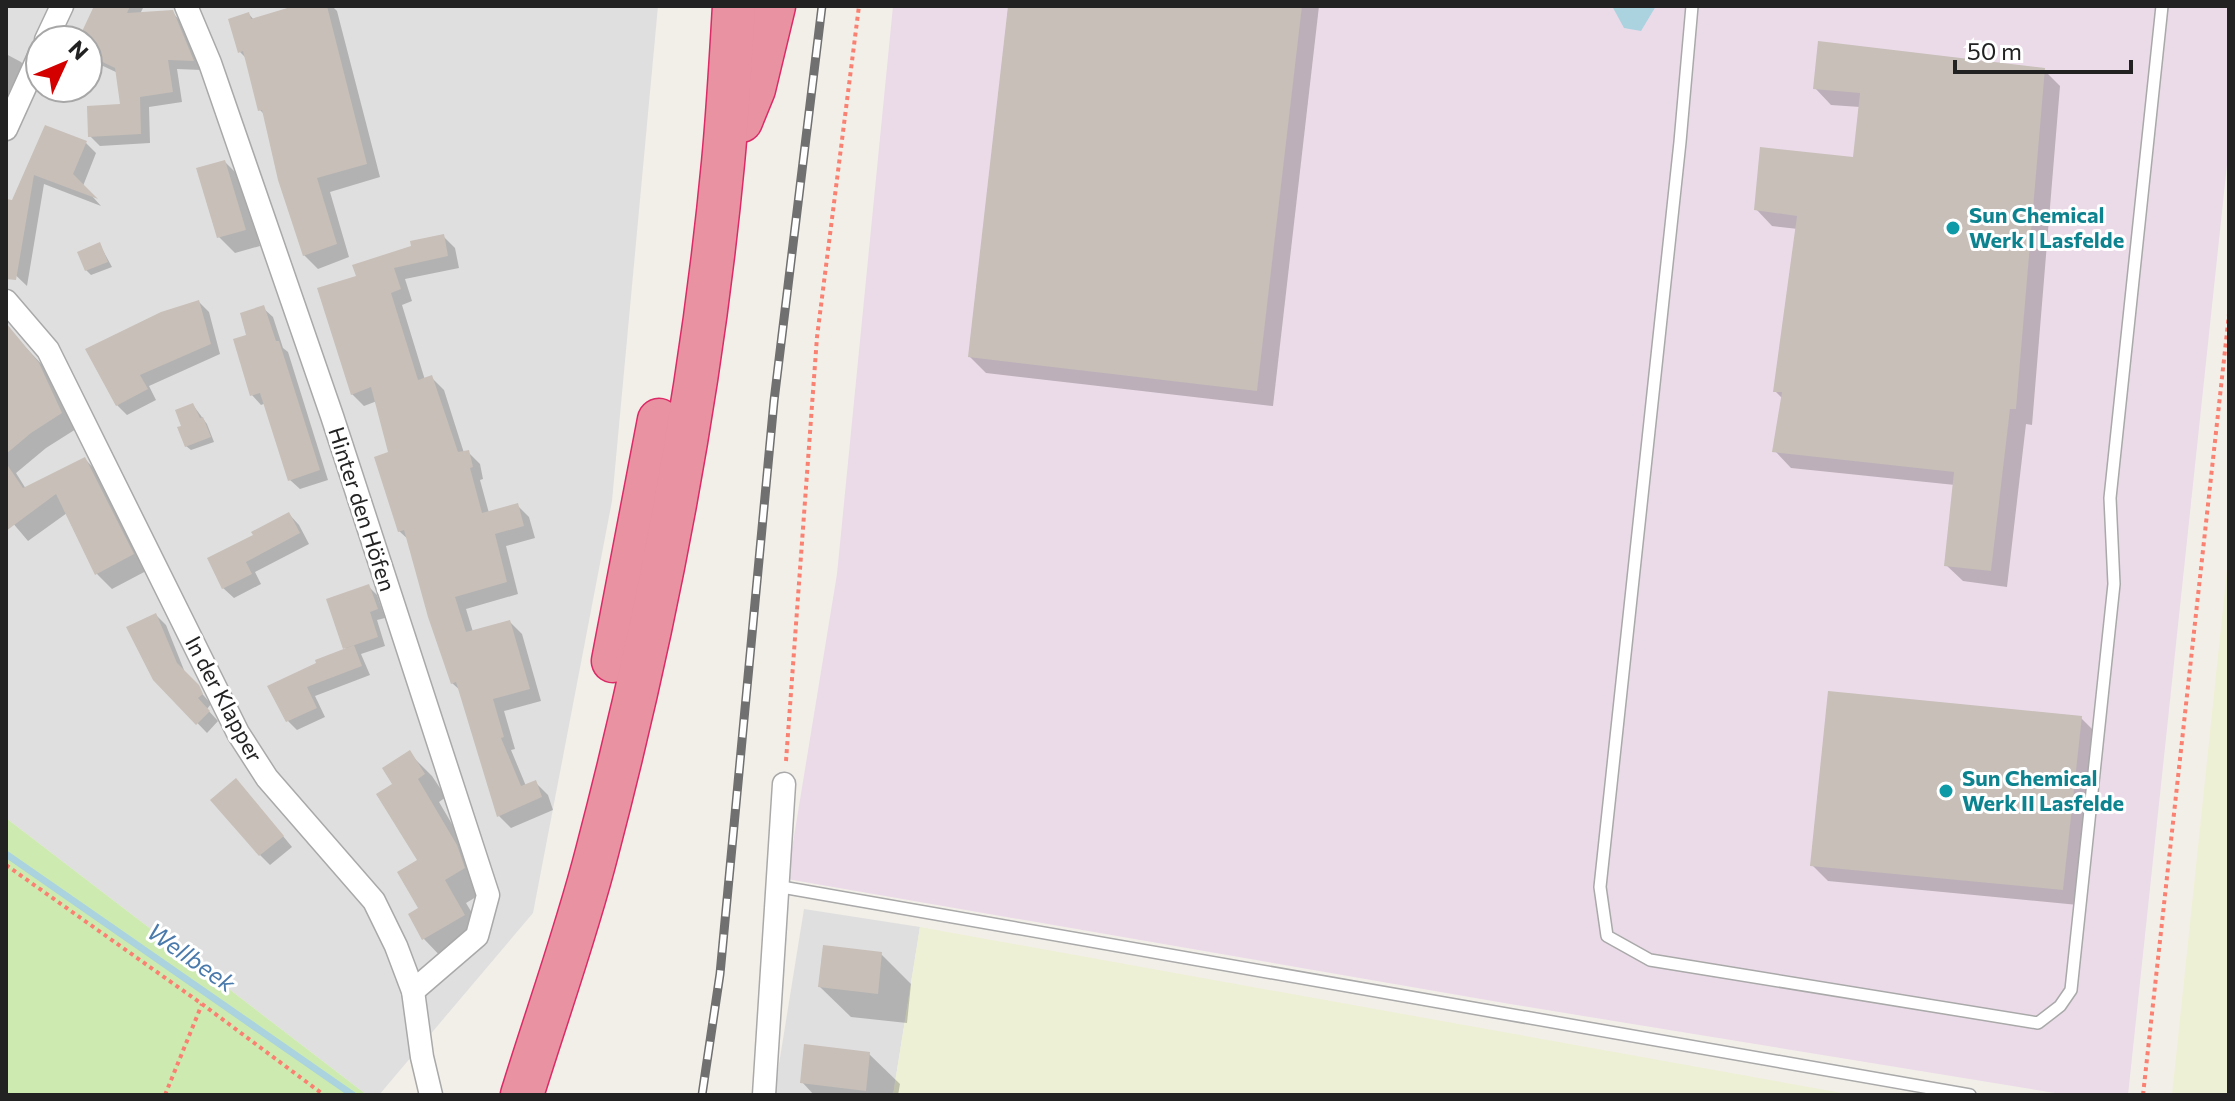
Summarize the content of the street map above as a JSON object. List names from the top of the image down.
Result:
{
  "streets": {
    "street": ["Hinter den Höfen", "In der Klapper"]
  },
  "crossings": [
    ["Hinter den Höfen", "In der Klapper"]
  ],
  "water": ["Wellbeek"],
  "places": ["Sun Chemical Werk I Lasfelde", "Sun Chemical Werk II Lasfelde"],
  "scale_bar": "50 m",
  "north": "top right"
}
